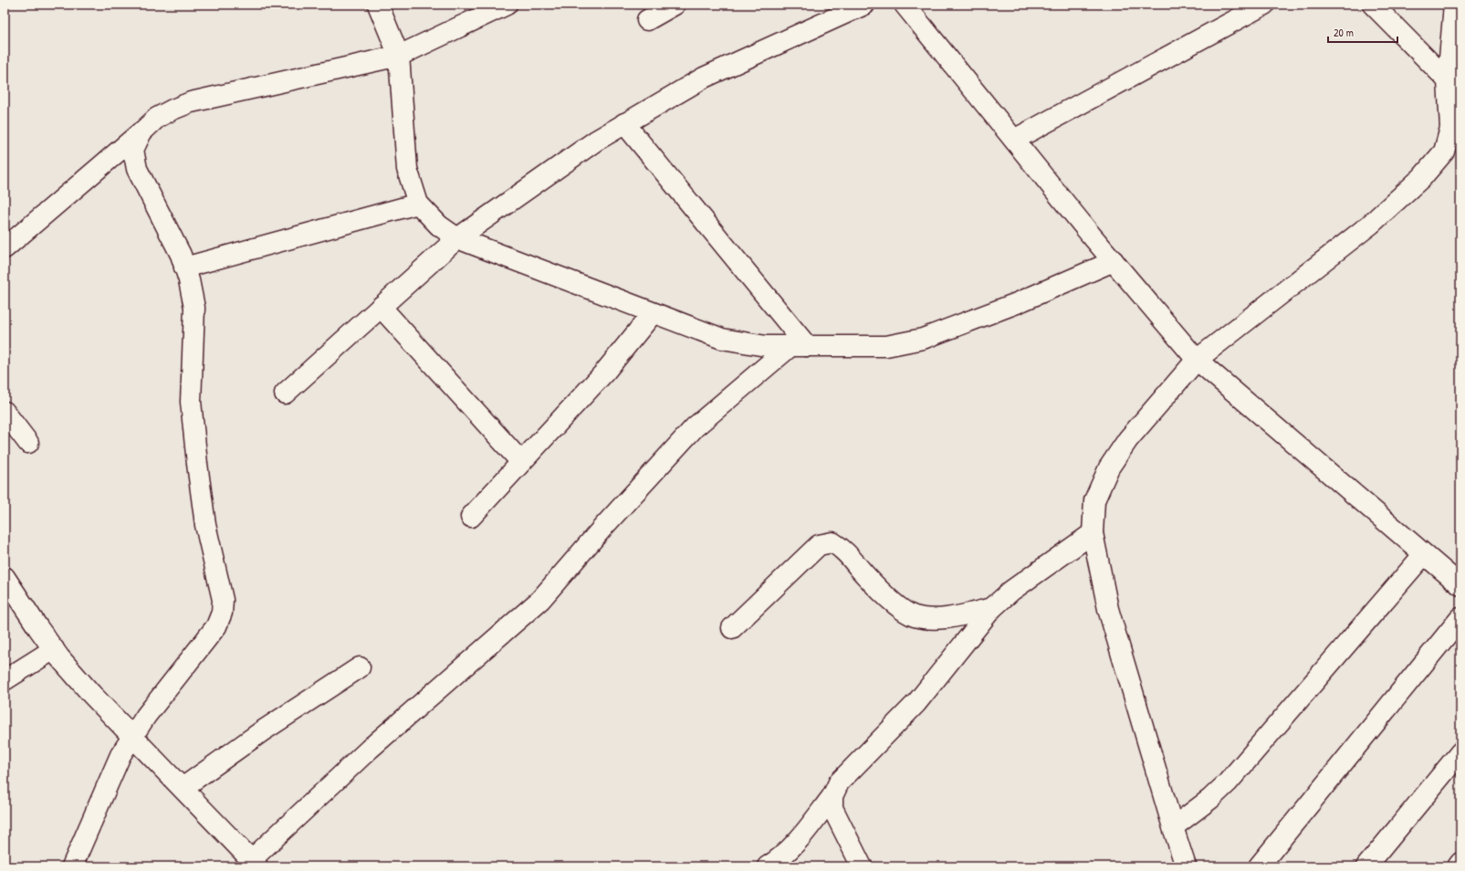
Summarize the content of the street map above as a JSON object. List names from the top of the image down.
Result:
{
  "scale_bar": "20 m"
}
